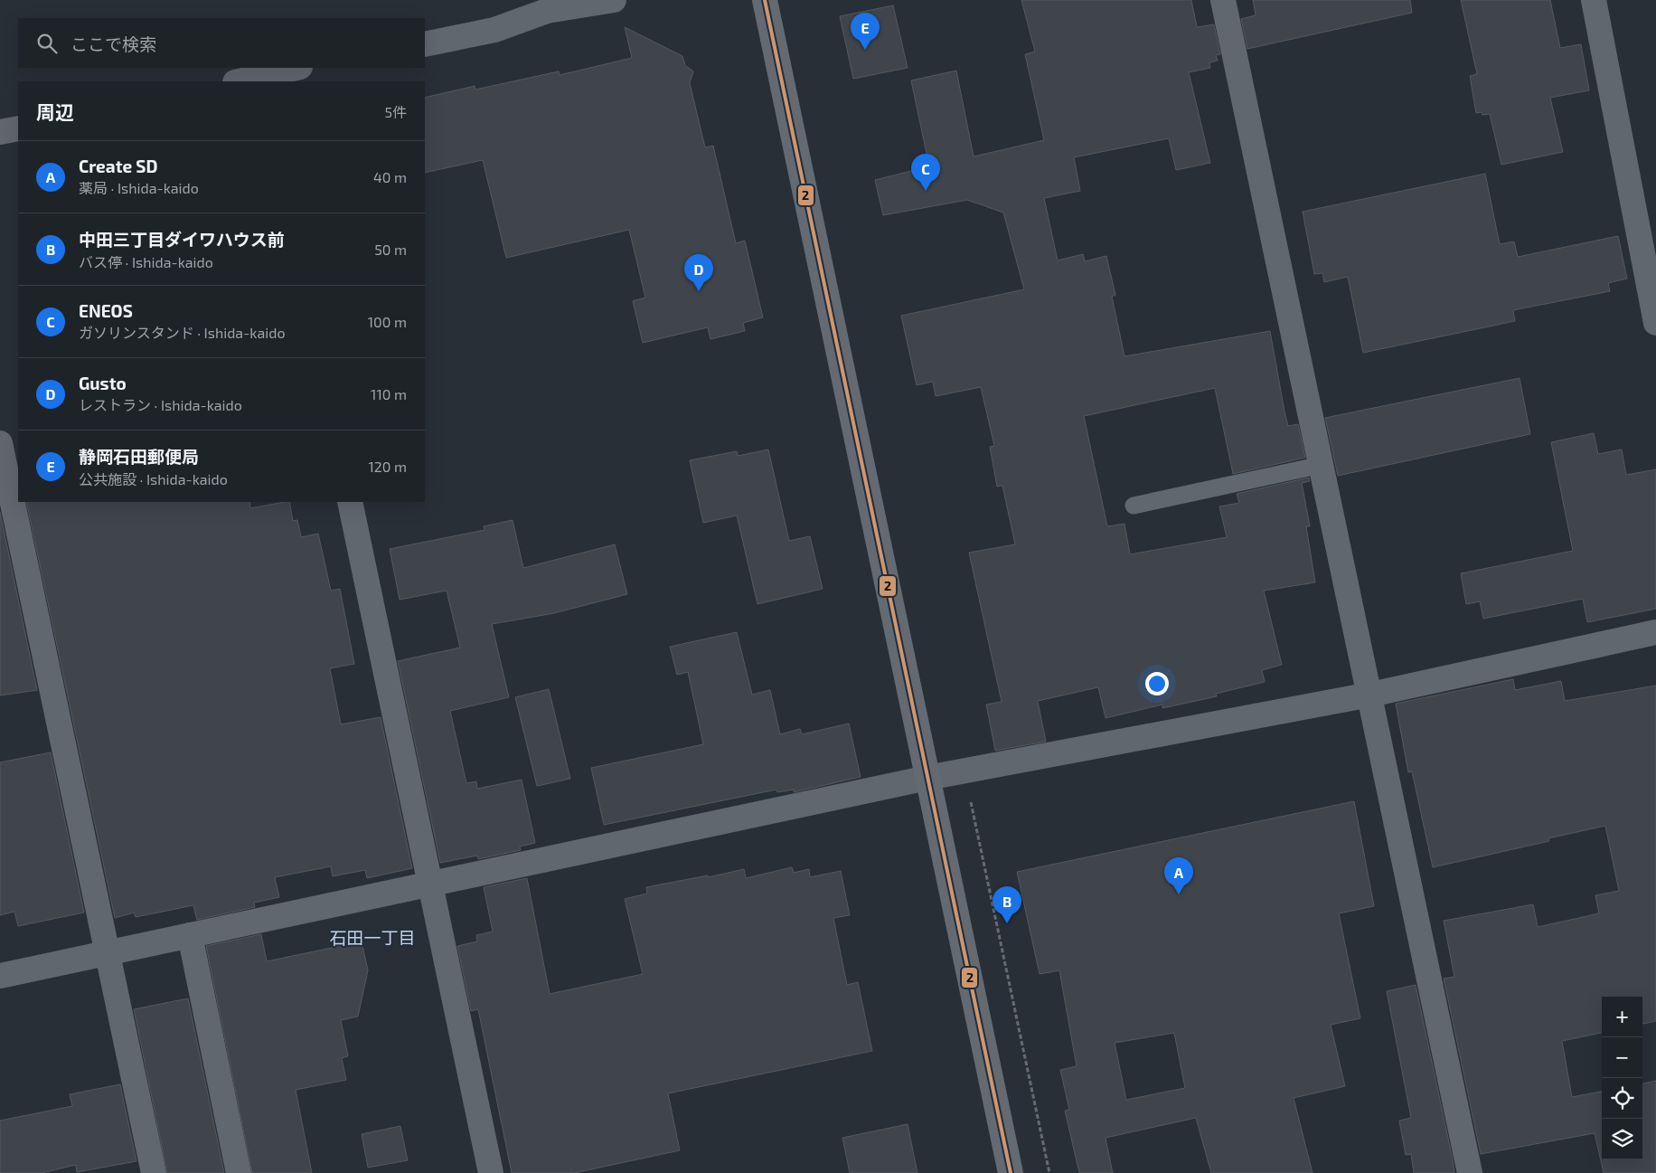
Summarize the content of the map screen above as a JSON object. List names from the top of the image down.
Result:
{
  "districts": ["石田一丁目"],
  "lines": ["transit line 2"],
  "page": {
    "pins": [
      "E",
      "C",
      "D",
      "A",
      "B"
    ],
    "search": "ここで検索",
    "heading": ["周辺", "5件"],
    "list": [
      {
        "mark": "A",
        "name": "Create SD",
        "note": "薬局 · Ishida-kaido",
        "value": "40 m"
      },
      {
        "mark": "B",
        "name": "中田三丁目ダイワハウス前",
        "note": "バス停 · Ishida-kaido",
        "value": "50 m"
      },
      {
        "mark": "C",
        "name": "ENEOS",
        "note": "ガソリンスタンド · Ishida-kaido",
        "value": "100 m"
      },
      {
        "mark": "D",
        "name": "Gusto",
        "note": "レストラン · Ishida-kaido",
        "value": "110 m"
      },
      {
        "mark": "E",
        "name": "静岡石田郵便局",
        "note": "公共施設 · Ishida-kaido",
        "value": "120 m"
      }
    ],
    "map_buttons": ["+", "−"]
  }
}
